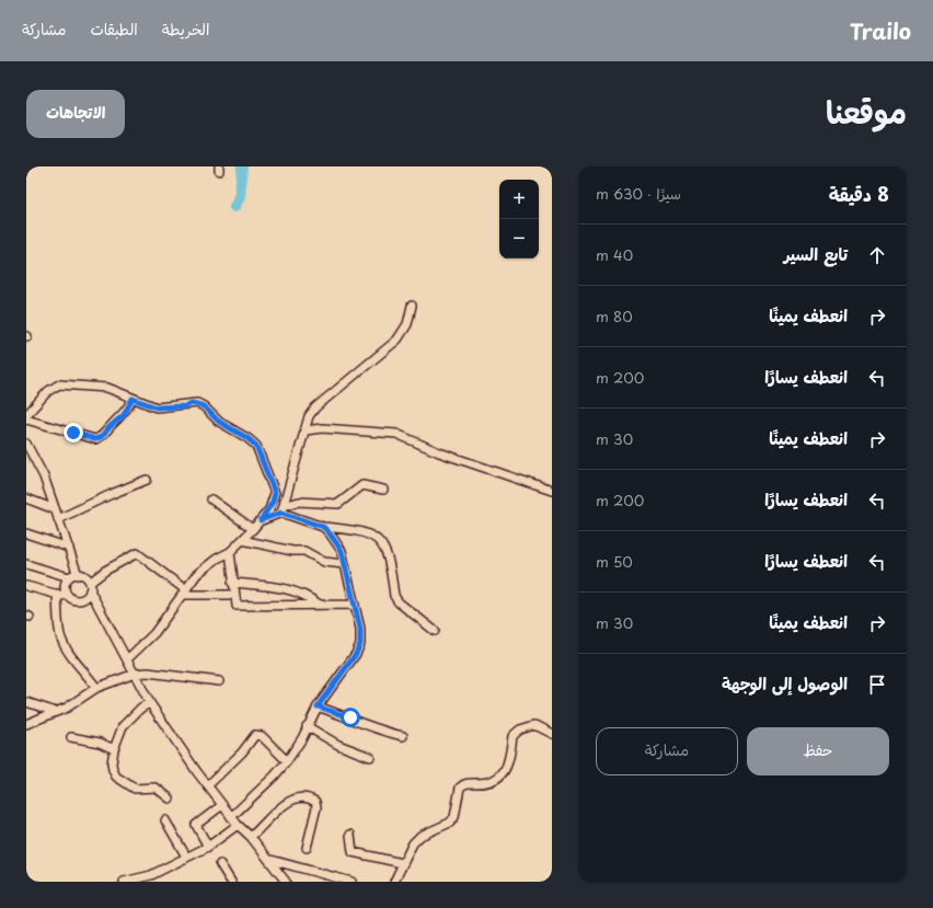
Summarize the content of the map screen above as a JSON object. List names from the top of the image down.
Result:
{
  "page": {
    "header": "Trailo",
    "nav": ["الخريطة", "الطبقات", "مشاركة"],
    "title": "موقعنا",
    "buttons": [
      "الاتجاهات",
      ["حفظ", "مشاركة"]
    ],
    "heading": ["8 دقيقة", "سيرًا · 630 m"],
    "map_buttons": ["+", "−"],
    "list": [
      ["تابع السير", "40 m"],
      ["انعطف يمينًا", "80 m"],
      ["انعطف يسارًا", "200 m"],
      ["انعطف يمينًا", "30 m"],
      ["انعطف يسارًا", "200 m"],
      ["انعطف يسارًا", "50 m"],
      ["انعطف يمينًا", "30 m"],
      "الوصول إلى الوجهة"
    ]
  }
}
